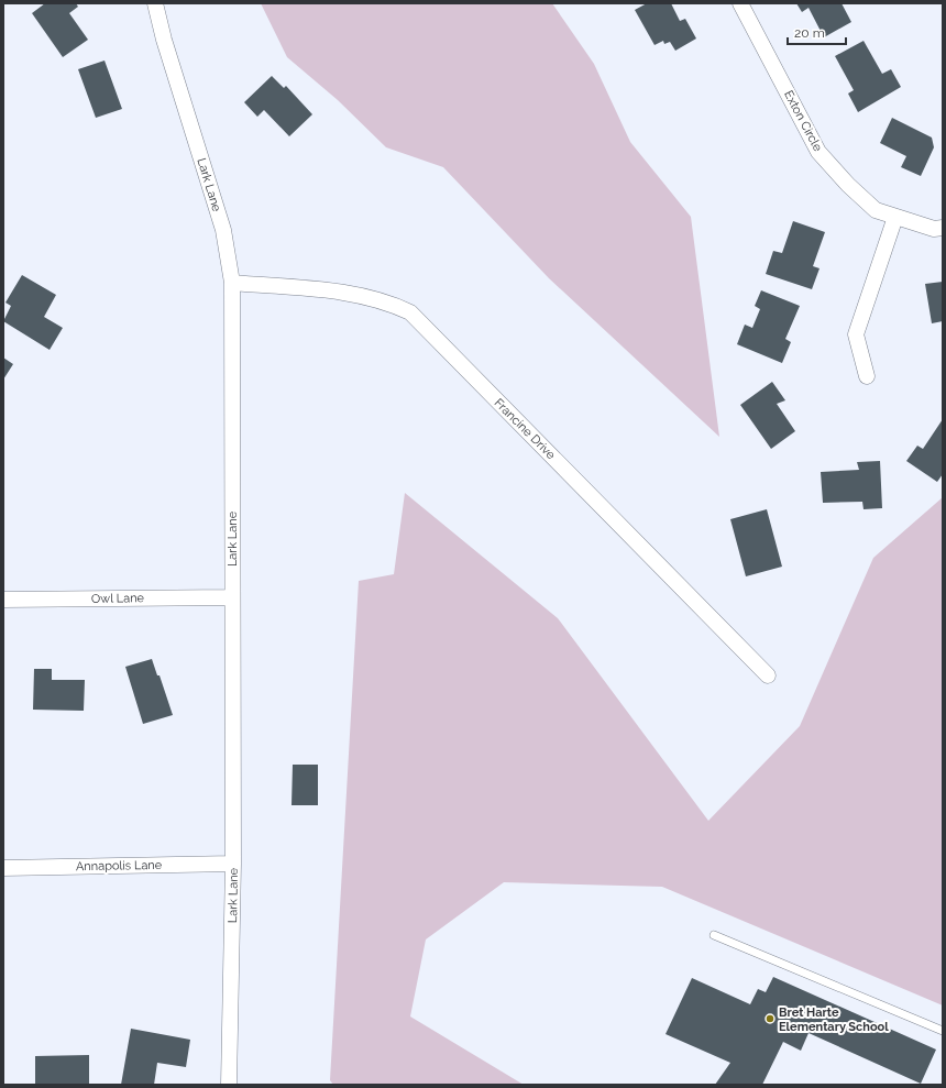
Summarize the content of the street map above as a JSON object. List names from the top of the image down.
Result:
{
  "streets": {
    "street": [
      "Exton Circle",
      "Lark Lane",
      "Francine Drive",
      "Owl Lane",
      "Annapolis Lane"
    ]
  },
  "crossings": [
    ["Lark Lane", "Francine Drive"],
    ["Lark Lane", "Owl Lane"],
    ["Lark Lane", "Annapolis Lane"]
  ],
  "places": ["Bret Harte Elementary School"],
  "scale_bar": "20 m"
}
